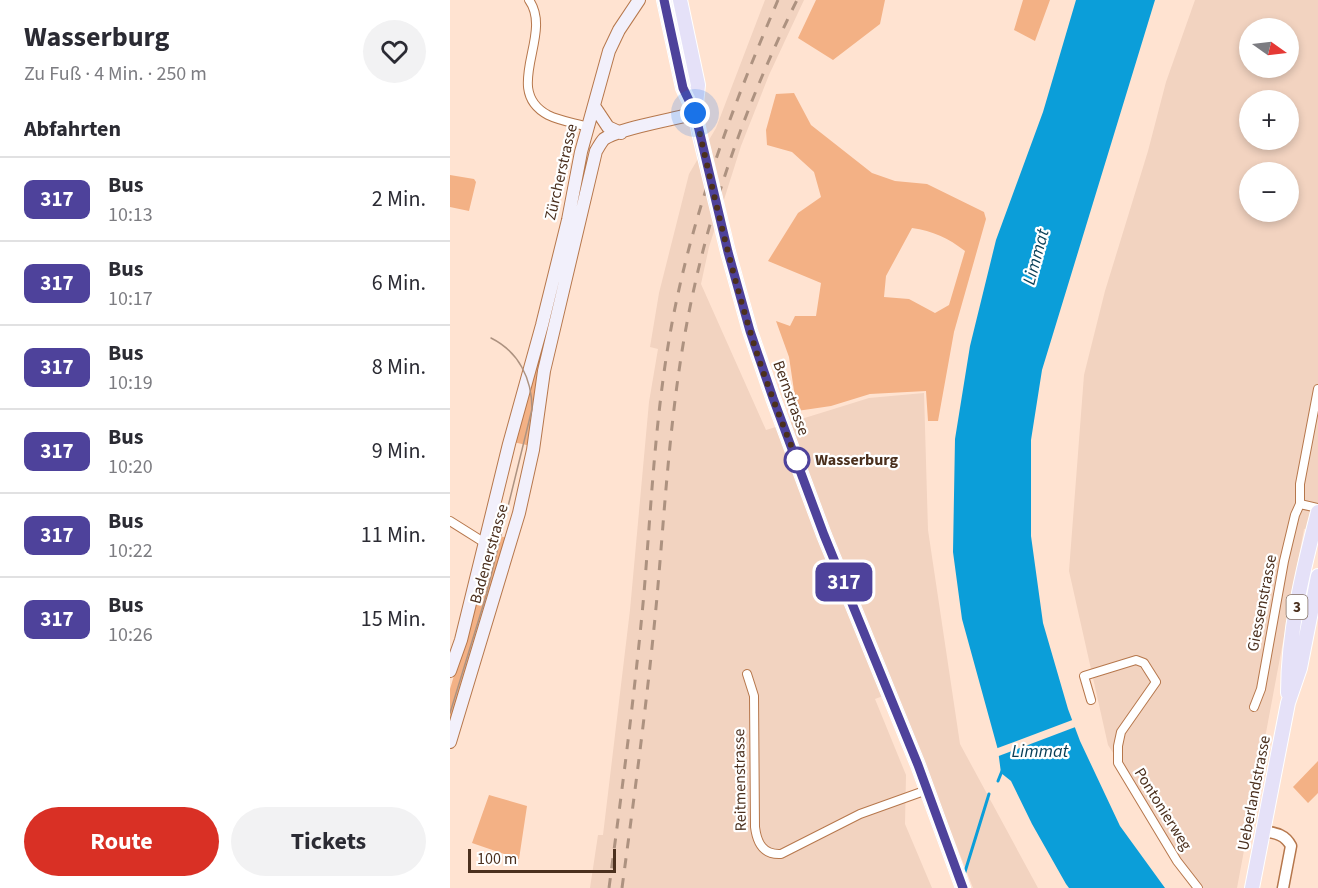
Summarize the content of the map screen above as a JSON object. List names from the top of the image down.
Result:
{
  "streets": {
    "main road": [
      "Zürcherstrasse",
      "Bernstrasse",
      "Badenerstrasse",
      "3",
      "Ueberlandstrasse"
    ],
    "street": ["Giessenstrasse", "Reitmenstrasse", "Pontonierweg"]
  },
  "crossings": [
    ["Zürcherstrasse", "Badenerstrasse"],
    ["Bernstrasse", "Reitmenstrasse"]
  ],
  "water": ["Limmat"],
  "places": ["Wasserburg"],
  "lines": ["bus line 317"],
  "scale_bar": "100 m",
  "north": "right",
  "page": {
    "heading": [
      ["Wasserburg", "Zu Fuß · 4 Min. · 250 m"],
      "Abfahrten"
    ],
    "on_map": "317",
    "map_buttons": ["+", "−"],
    "list": [
      {
        "mark": "317",
        "name": "Bus",
        "note": "10:13",
        "value": "2 Min."
      },
      {
        "mark": "317",
        "name": "Bus",
        "note": "10:17",
        "value": "6 Min."
      },
      {
        "mark": "317",
        "name": "Bus",
        "note": "10:19",
        "value": "8 Min."
      },
      {
        "mark": "317",
        "name": "Bus",
        "note": "10:20",
        "value": "9 Min."
      },
      {
        "mark": "317",
        "name": "Bus",
        "note": "10:22",
        "value": "11 Min."
      },
      {
        "mark": "317",
        "name": "Bus",
        "note": "10:26",
        "value": "15 Min."
      }
    ],
    "buttons": ["Route", "Tickets"],
    "scale": "100 m"
  }
}
